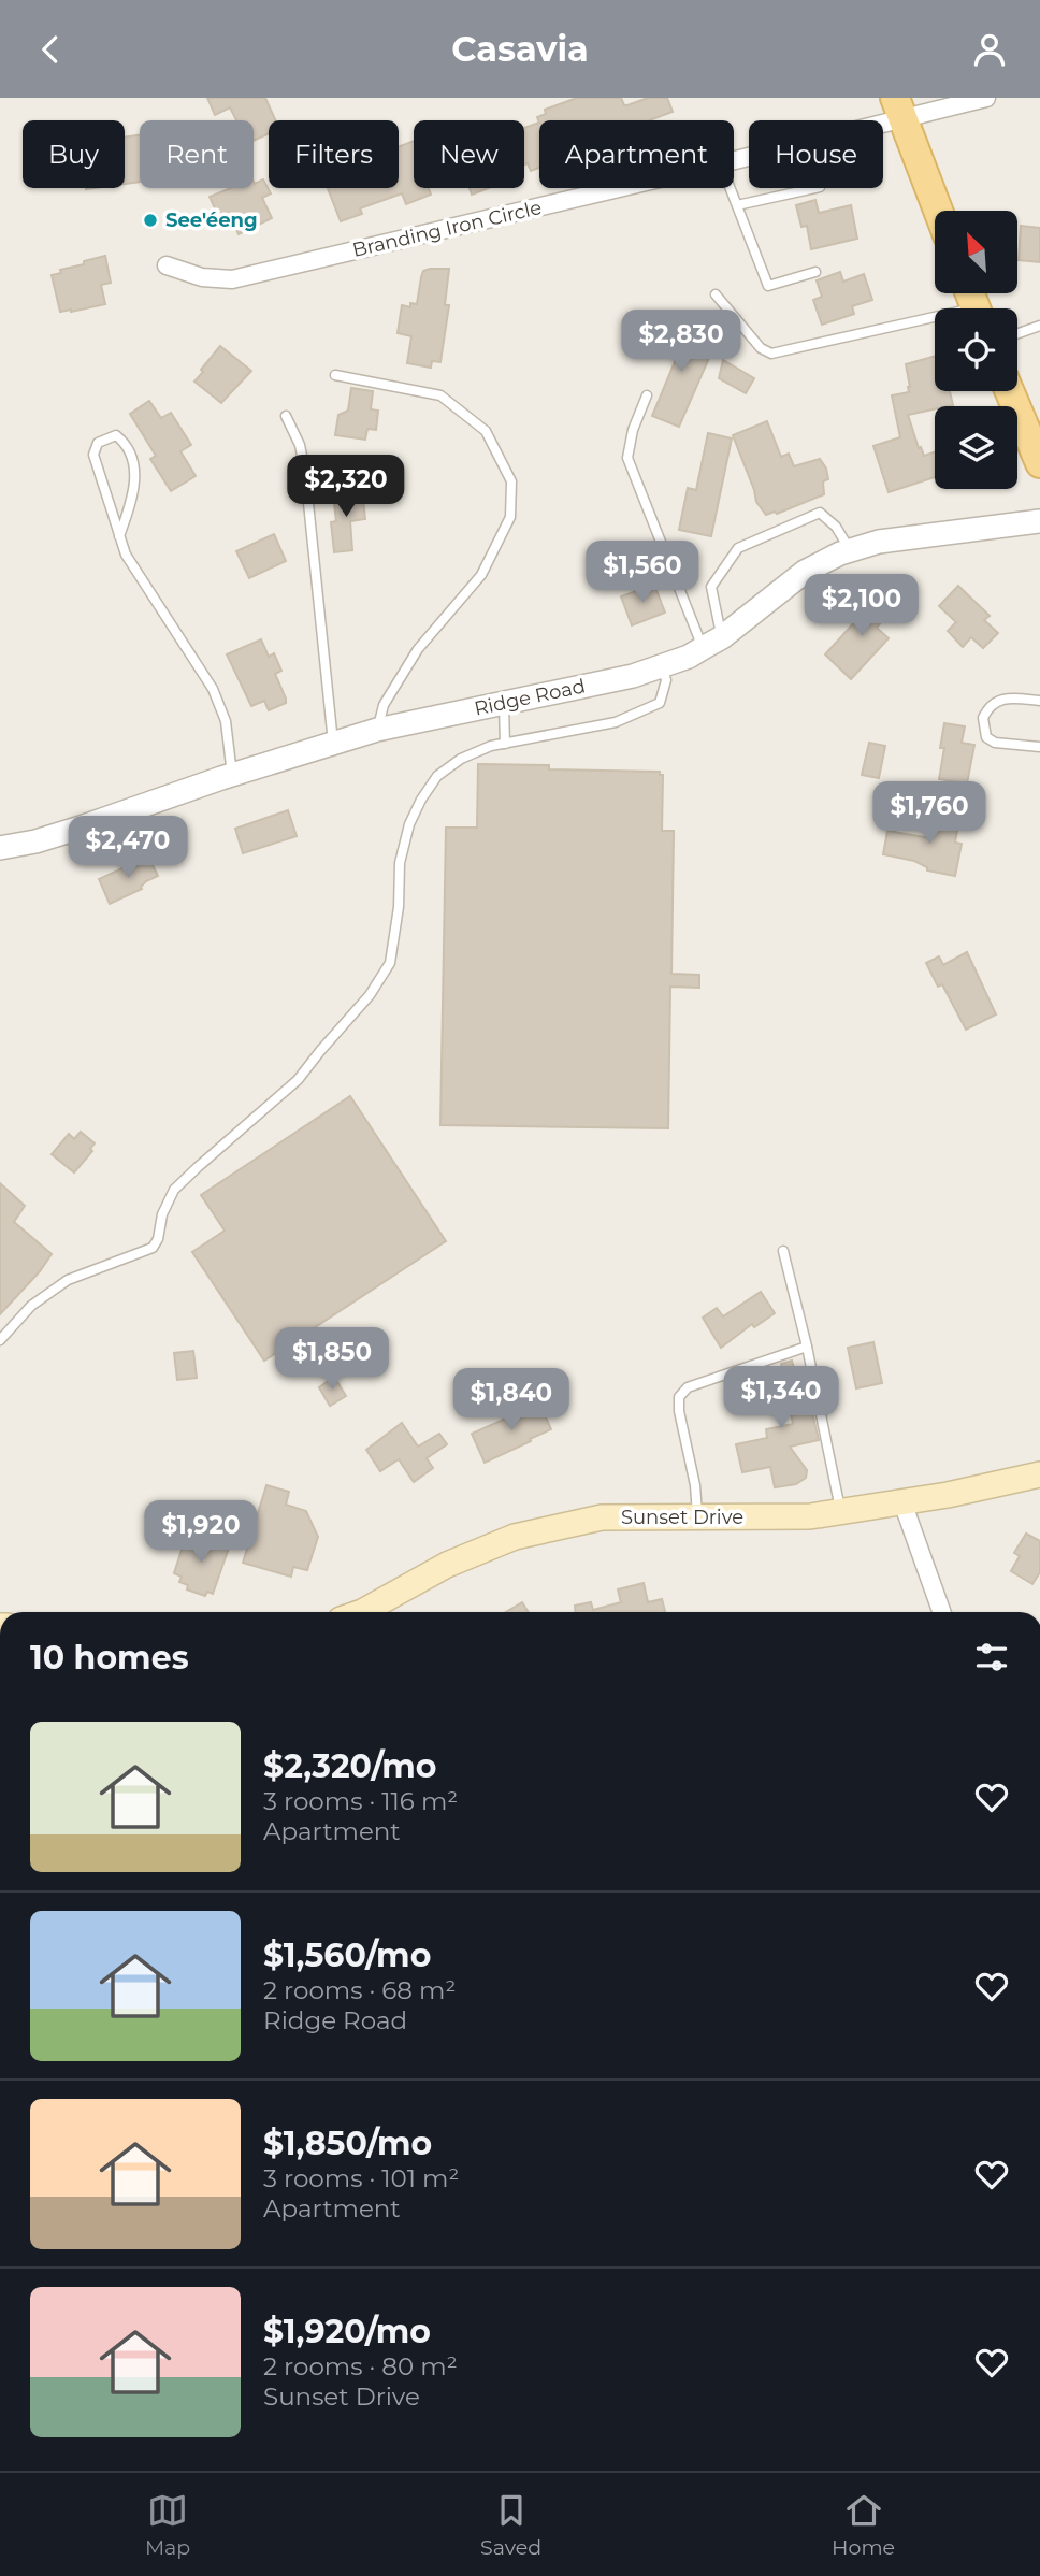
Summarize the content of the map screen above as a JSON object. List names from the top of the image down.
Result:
{
  "streets": {
    "main road": ["Sunset Drive"],
    "street": ["Branding Iron Circle", "Ridge Road"]
  },
  "places": ["See'éeng"],
  "north": "top left",
  "page": {
    "header": "Casavia",
    "chip": [
      "Buy",
      "Rent",
      "Filters",
      "New",
      "Apartment",
      "House"
    ],
    "price": [
      "$2,830",
      "$2,320",
      "$1,560",
      "$2,100",
      "$1,760",
      "$2,470",
      "$1,850",
      "$1,340",
      "$1,840",
      "$1,920"
    ],
    "heading": "10 homes",
    "list": [
      {
        "name": "$2,320/mo",
        "note": "3 rooms · 116 m² · Apartment"
      },
      {
        "name": "$1,560/mo",
        "note": "2 rooms · 68 m² · Ridge Road"
      },
      {
        "name": "$1,850/mo",
        "note": "3 rooms · 101 m² · Apartment"
      },
      {
        "name": "$1,920/mo",
        "note": "2 rooms · 80 m² · Sunset Drive"
      }
    ],
    "tabs": ["Map", "Saved", "Home"]
  }
}
